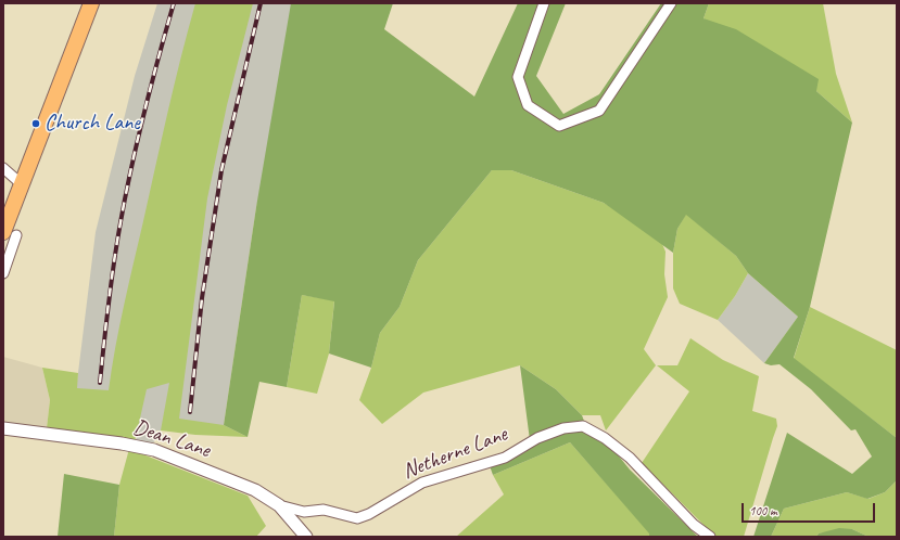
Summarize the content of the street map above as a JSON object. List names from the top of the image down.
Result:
{
  "streets": {
    "street": ["Dean Lane", "Netherne Lane"]
  },
  "crossings": [
    ["Dean Lane", "Netherne Lane"]
  ],
  "places": ["Church Lane"],
  "scale_bar": "100 m"
}
